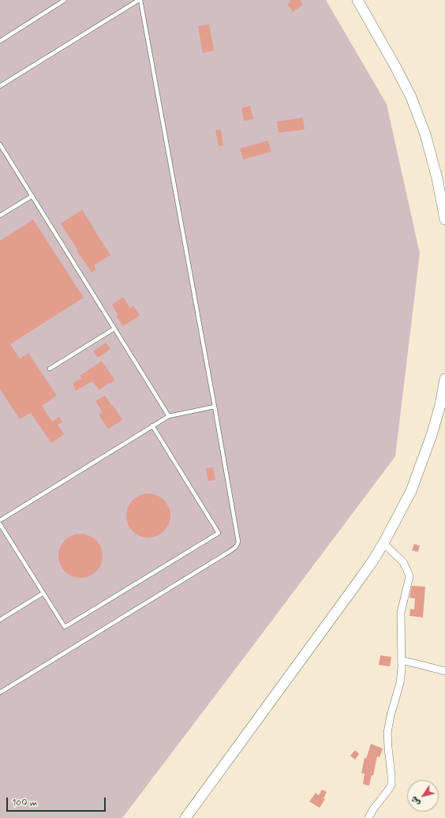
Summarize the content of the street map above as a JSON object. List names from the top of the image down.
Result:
{
  "scale_bar": "100 m",
  "north": "bottom left"
}
